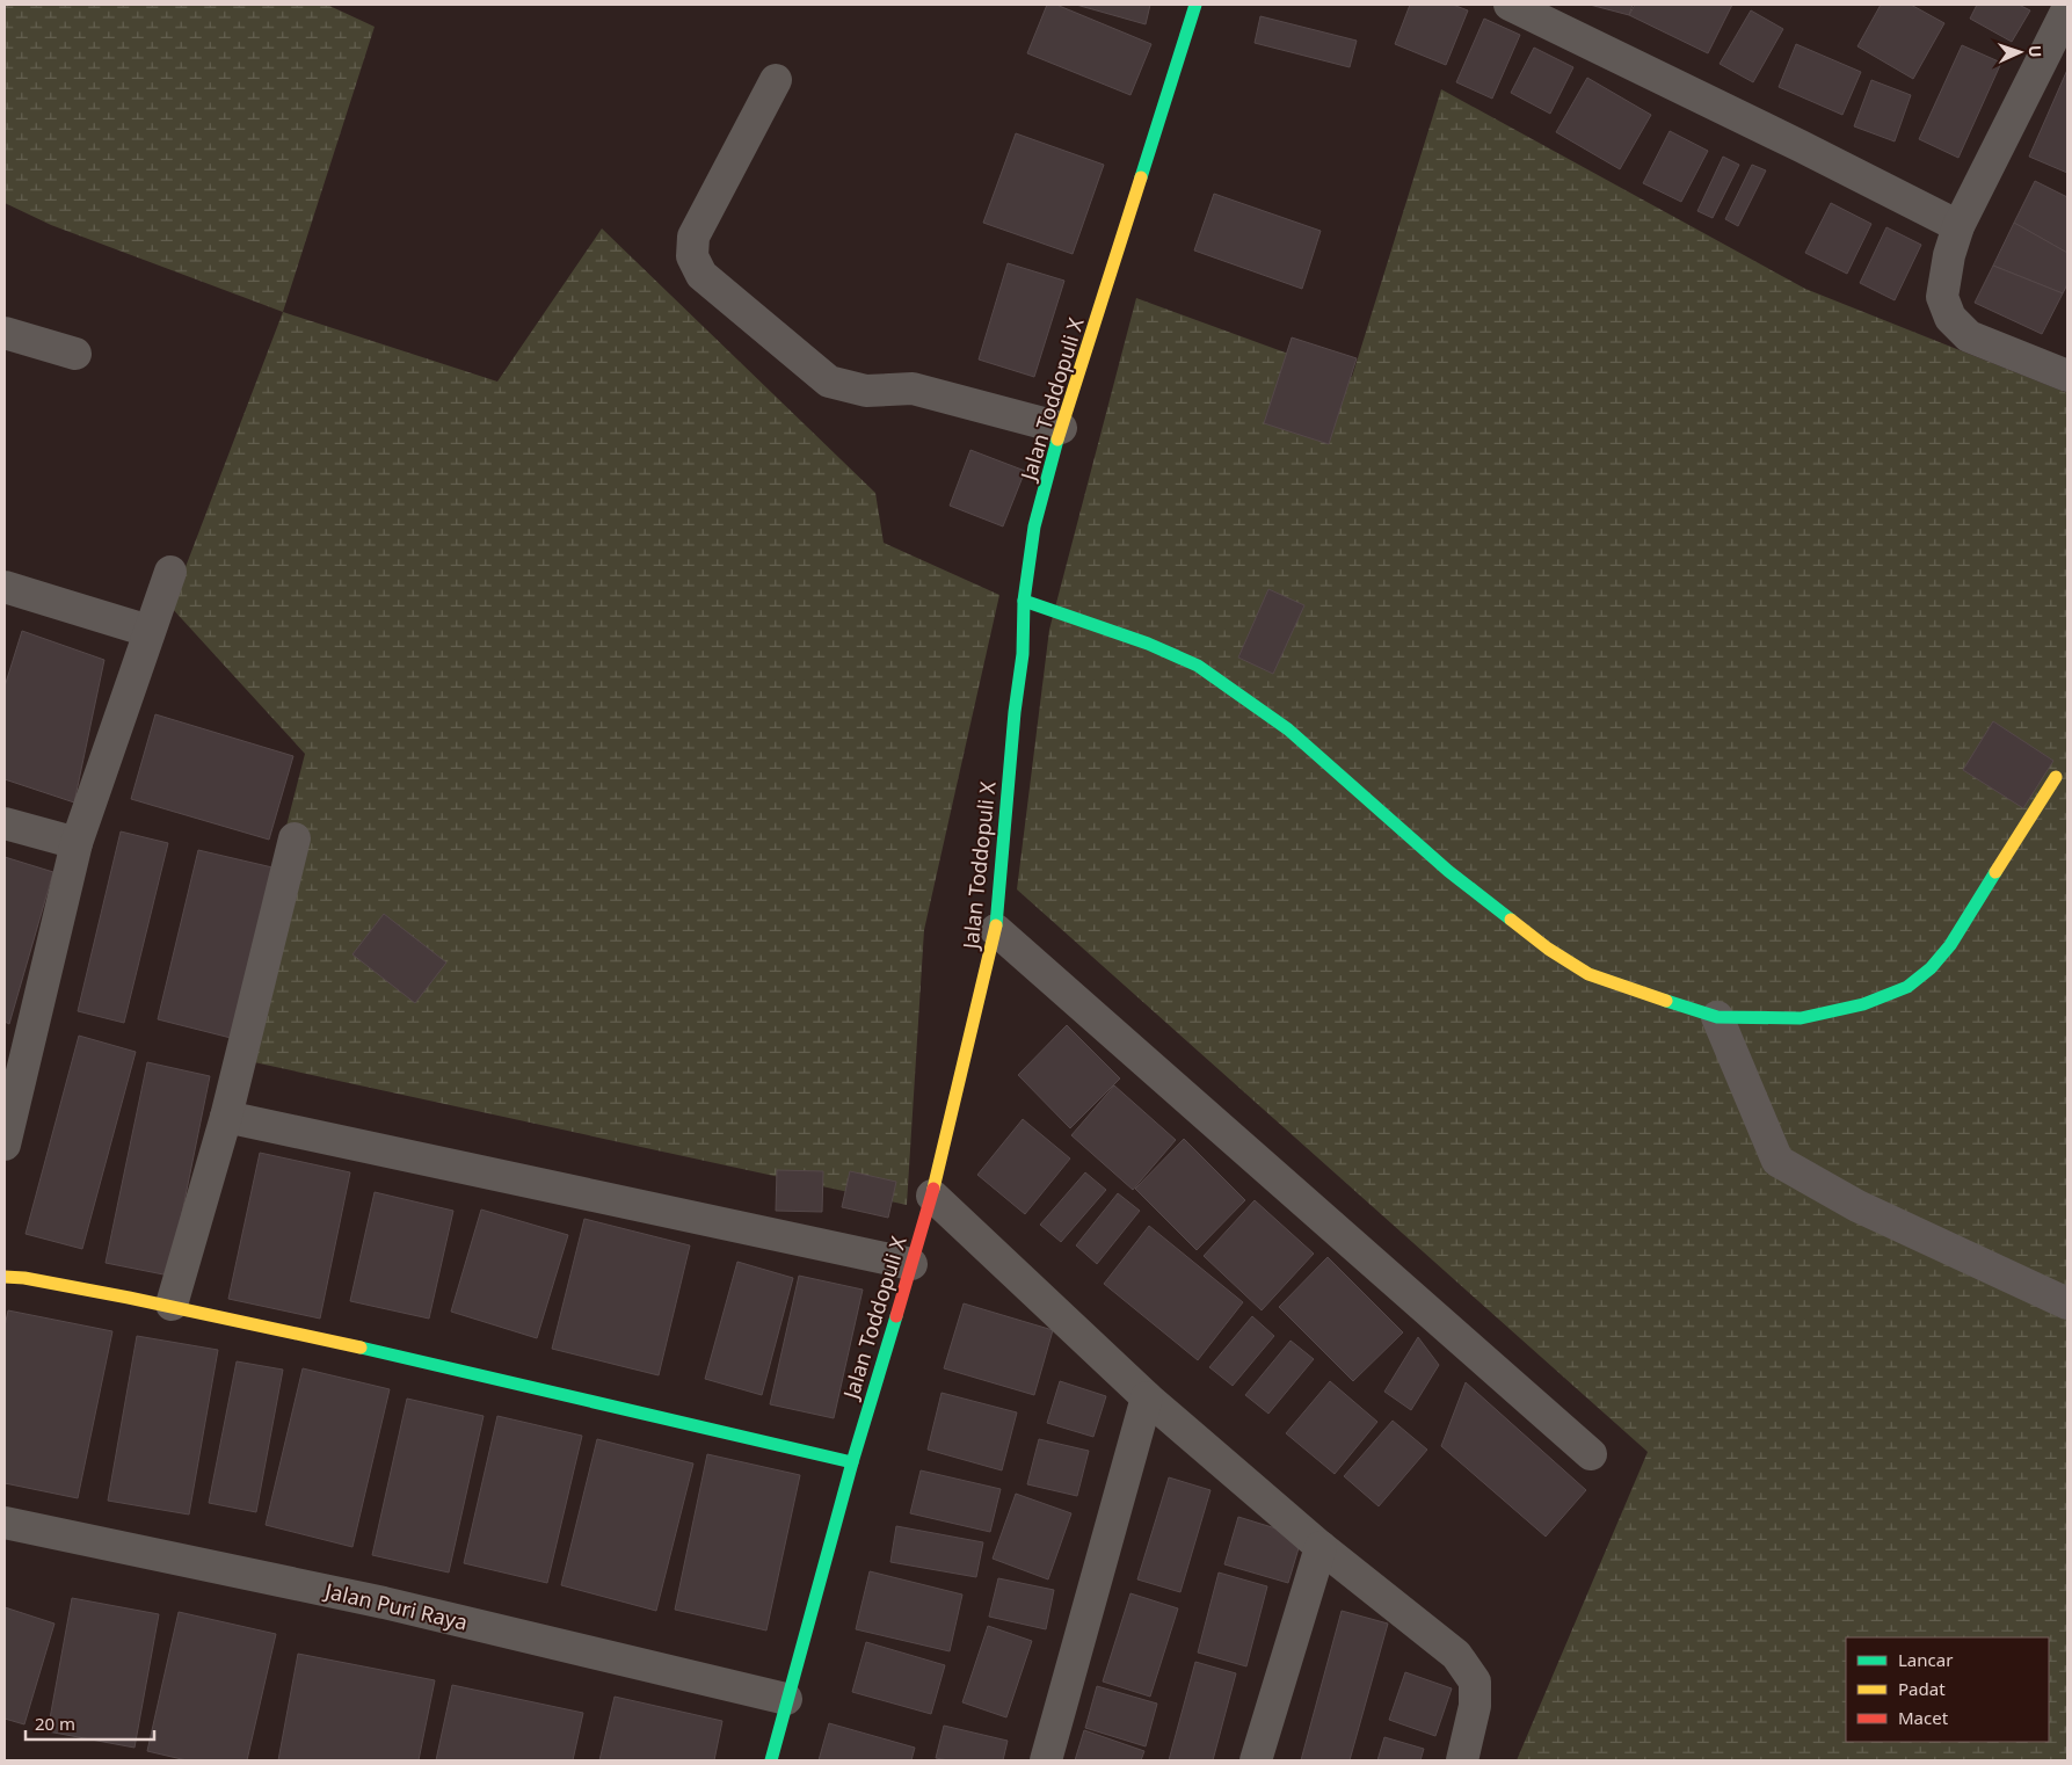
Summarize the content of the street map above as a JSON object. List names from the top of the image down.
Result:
{
  "streets": {
    "street": ["Jalan Toddopuli X", "Jalan Puri Raya"]
  },
  "crossings": [
    ["Jalan Toddopuli X", "Jalan Puri Raya"]
  ],
  "legend": ["Lancar", "Padat", "Macet"],
  "scale_bar": "20 m",
  "north": "right"
}
